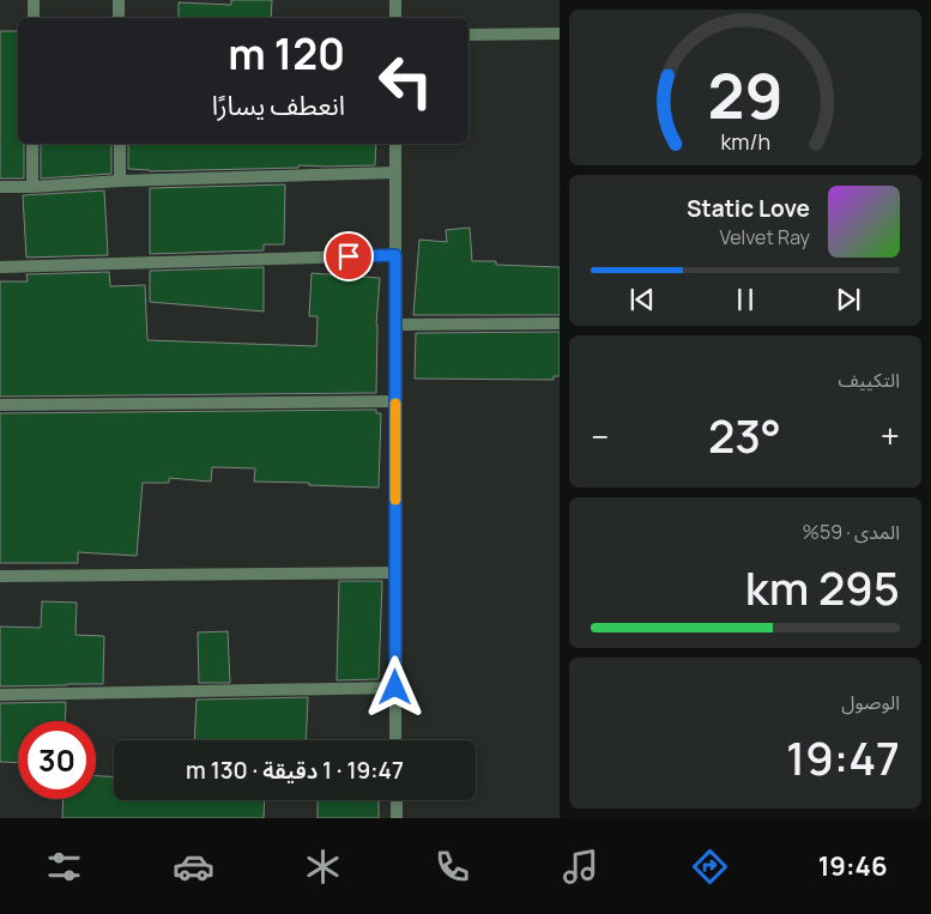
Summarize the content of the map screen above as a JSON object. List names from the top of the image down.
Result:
{
  "page": {
    "turn": ["120 m", "انعطف يسارًا"],
    "song": ["Static Love", "Velvet Ray"],
    "tile": [
      "التكييف",
      ["المدى · 59%", "295 km"],
      ["الوصول", "19:47"]
    ],
    "heat": ["−", "23°", "+"],
    "limit": "30",
    "trip": "19:47 · 1 دقيقة · 130 m",
    "tabs": "19:46",
    "gauge": ["29", "km/h"]
  }
}
